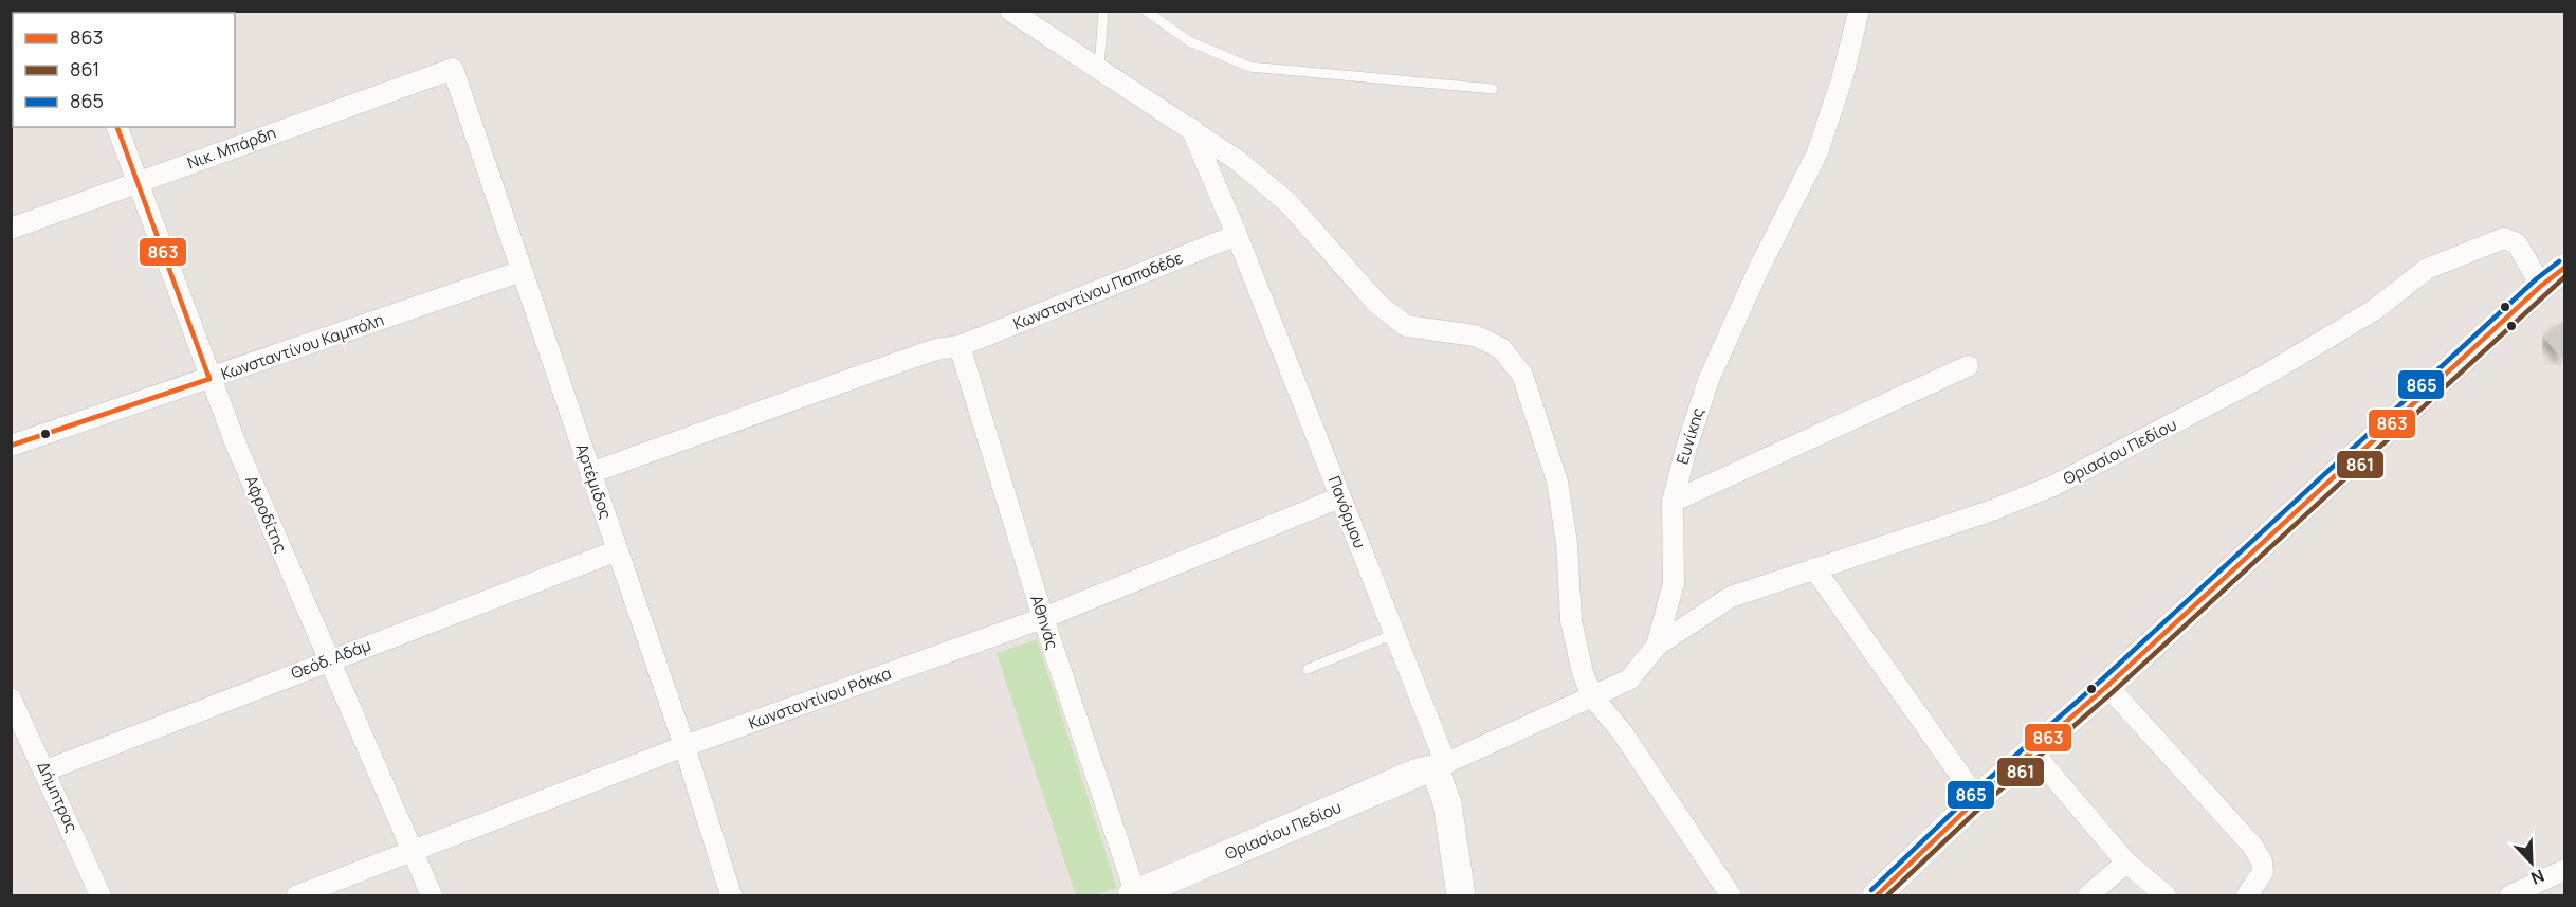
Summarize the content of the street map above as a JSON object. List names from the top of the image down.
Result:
{
  "streets": {
    "main road": ["Θριασίου Πεδίου", "Πανόρμου"],
    "street": [
      "Νικ. Μπάρδη",
      "Κωνσταντίνου Παπαδέδε",
      "Κωνσταντίνου Καμπόλη",
      "Ευνίκης",
      "Αρτέμιδος",
      "Αφροδίτης",
      "Αθηνάς",
      "Θεόδ. Αδάμ",
      "Κωνσταντίνου Ρόκκα",
      "Δήμητρας"
    ]
  },
  "crossings": [
    ["Νικ. Μπάρδη", "Αρτέμιδος"],
    ["Νικ. Μπάρδη", "Αφροδίτης"],
    ["Κωνσταντίνου Παπαδέδε", "Αρτέμιδος"],
    ["Κωνσταντίνου Παπαδέδε", "Πανόρμου"],
    ["Κωνσταντίνου Παπαδέδε", "Αθηνάς"],
    ["Κωνσταντίνου Καμπόλη", "Αρτέμιδος"],
    ["Κωνσταντίνου Καμπόλη", "Αφροδίτης"],
    ["Ευνίκης", "Θριασίου Πεδίου"],
    ["Ευνίκης", "Πανόρμου"],
    ["Θριασίου Πεδίου", "Πανόρμου"],
    ["Θριασίου Πεδίου", "Αθηνάς"],
    ["Αρτέμιδος", "Θεόδ. Αδάμ"],
    ["Αρτέμιδος", "Κωνσταντίνου Ρόκκα"],
    ["Πανόρμου", "Κωνσταντίνου Ρόκκα"],
    ["Αφροδίτης", "Θεόδ. Αδάμ"],
    ["Αφροδίτης", "Κωνσταντίνου Ρόκκα"],
    ["Αθηνάς", "Κωνσταντίνου Ρόκκα"],
    ["Θεόδ. Αδάμ", "Δήμητρας"]
  ],
  "lines": ["transit line 863", "transit line 865", "transit line 861"],
  "legend": ["863", "861", "865"],
  "north": "bottom right"
}
